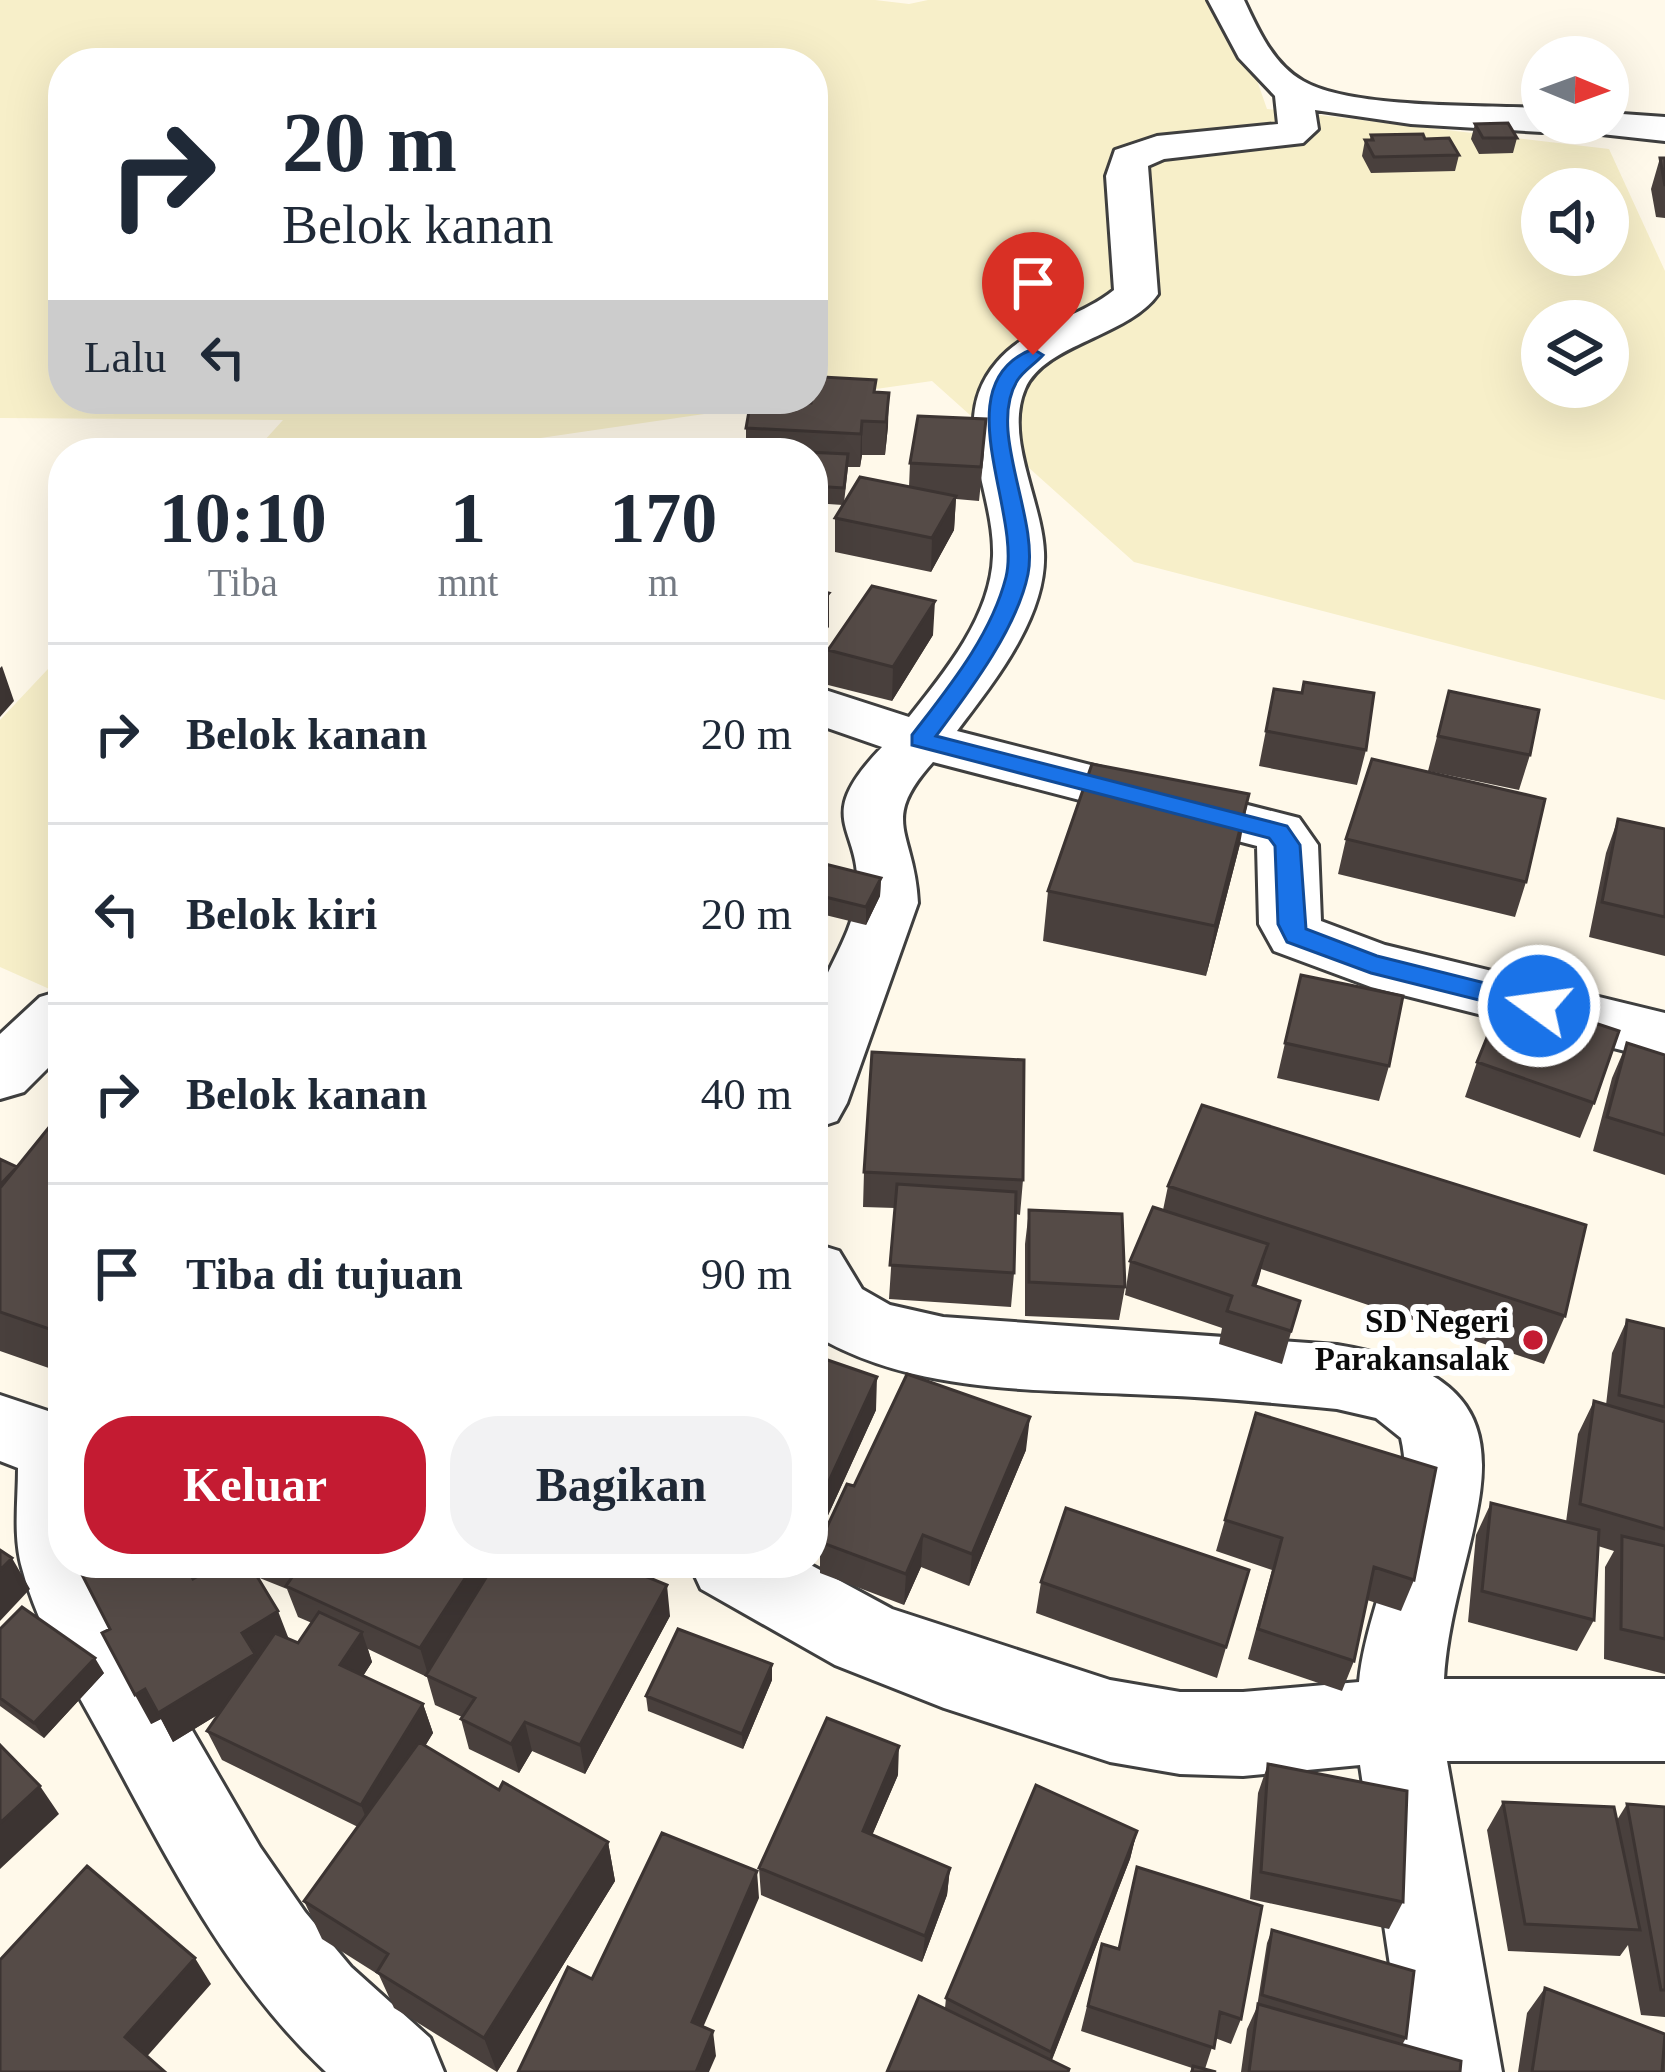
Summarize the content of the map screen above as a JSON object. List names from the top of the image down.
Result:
{
  "places": ["SD Negeri Parakansalak"],
  "north": "right",
  "page": {
    "turn": ["20 m", "Belok kanan"],
    "then": "Lalu",
    "eta": [
      "10:10",
      "Tiba",
      "1",
      "mnt",
      "170",
      "m"
    ],
    "list": [
      {
        "name": "Belok kanan",
        "value": "20 m"
      },
      {
        "name": "Belok kiri",
        "value": "20 m"
      },
      {
        "name": "Belok kanan",
        "value": "40 m"
      },
      {
        "name": "Tiba di tujuan",
        "value": "90 m"
      }
    ],
    "buttons": ["Keluar", "Bagikan"]
  }
}
